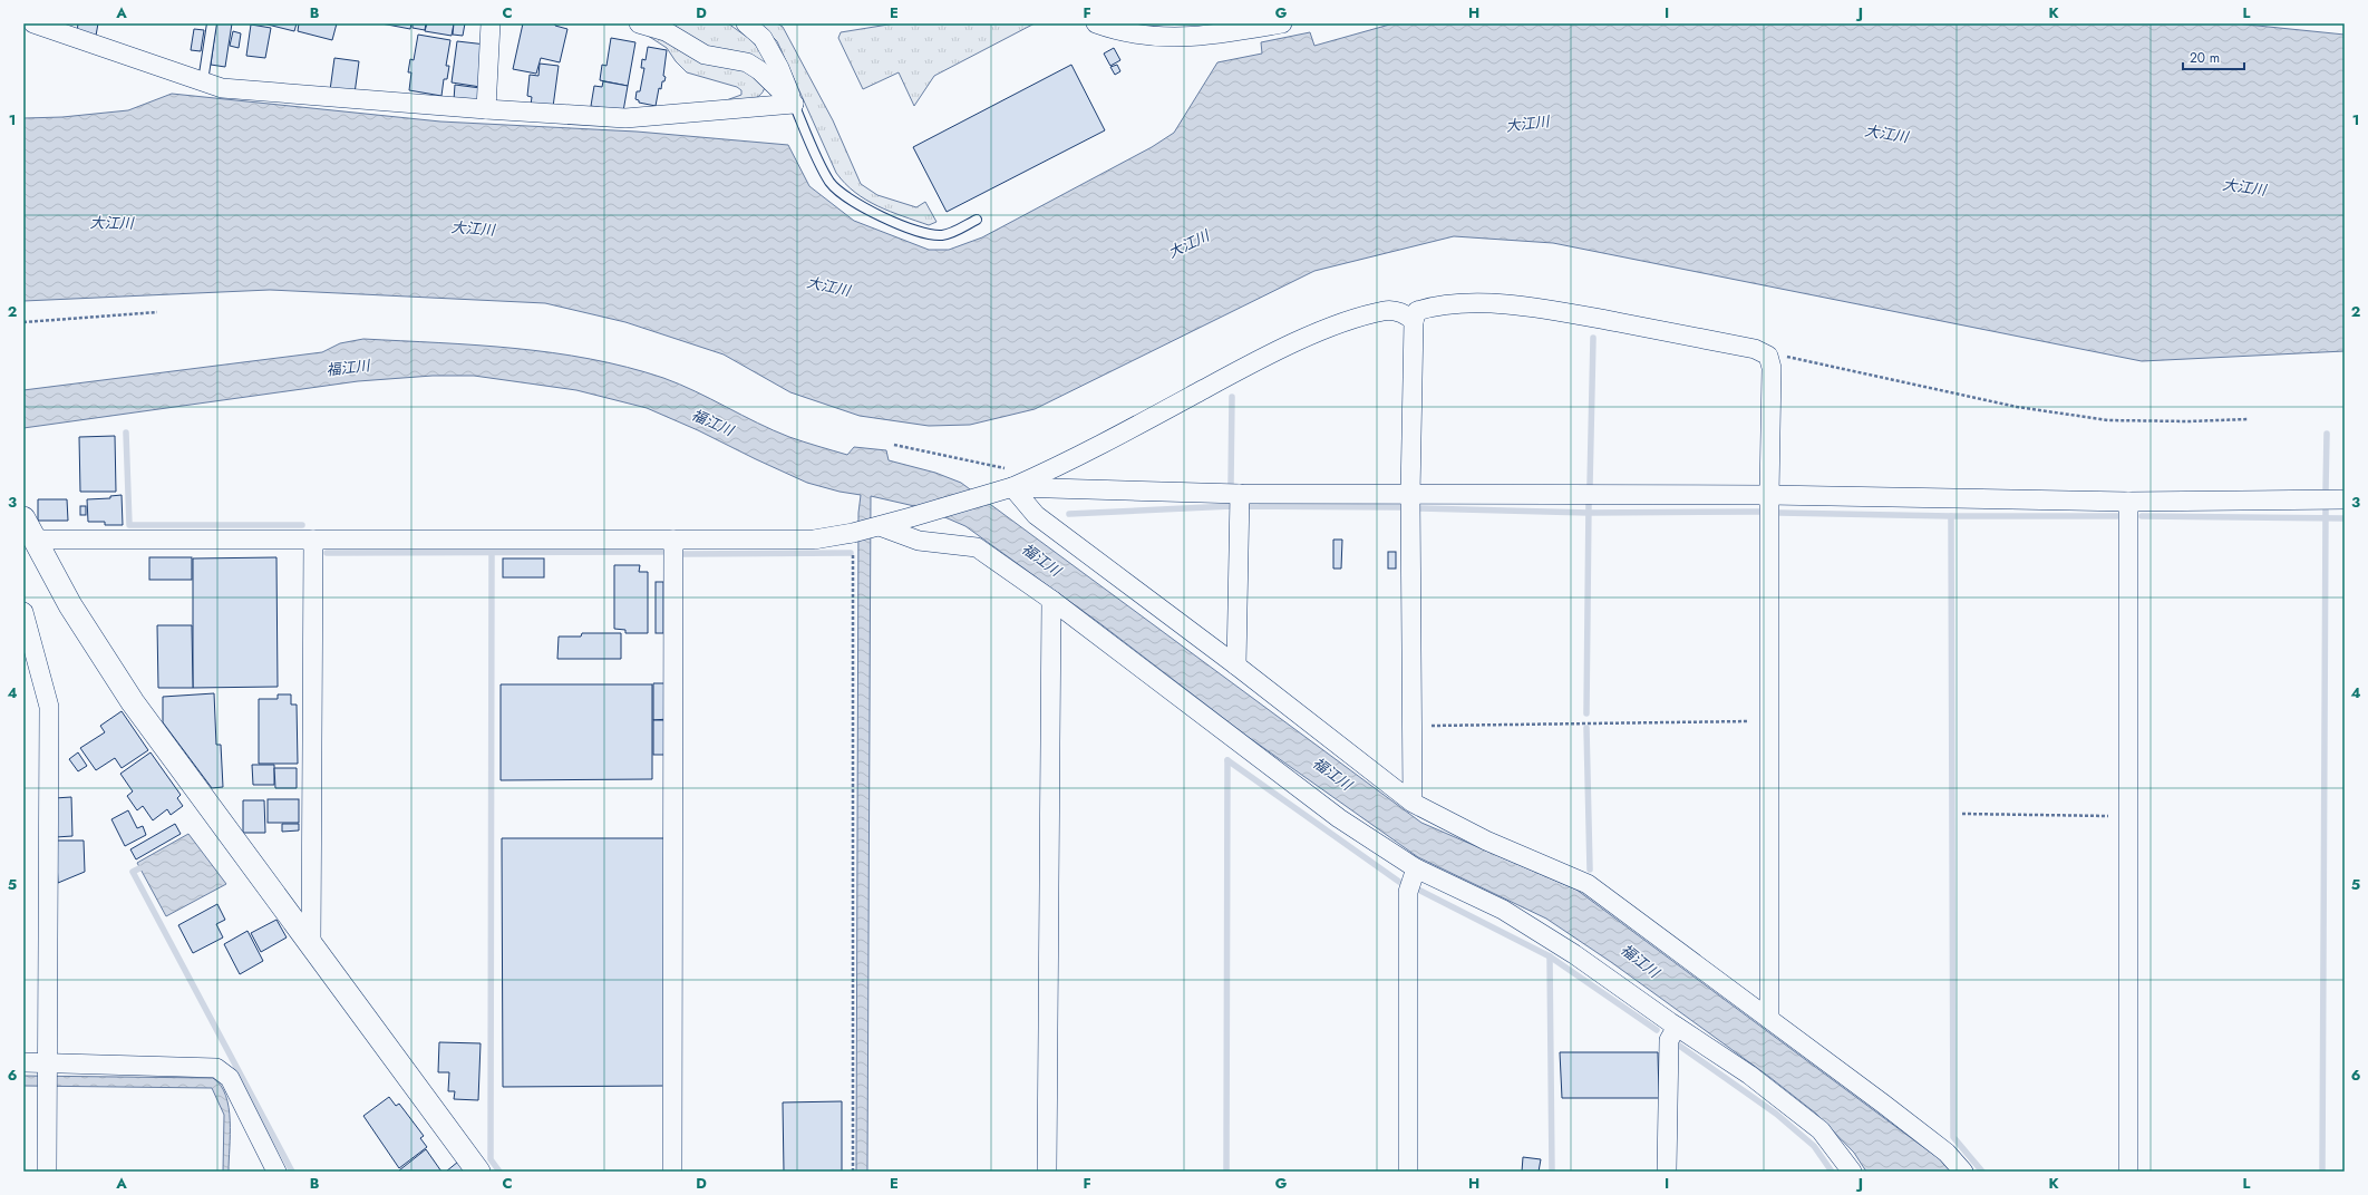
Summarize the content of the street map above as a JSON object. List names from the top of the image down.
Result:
{
  "water": ["大江川", "福江川"],
  "scale_bar": "20 m",
  "grid": {
    "columns": [
      "A",
      "B",
      "C",
      "D",
      "E",
      "F",
      "G",
      "H",
      "I",
      "J",
      "K",
      "L"
    ],
    "rows": [
      "1",
      "2",
      "3",
      "4",
      "5",
      "6"
    ]
  }
}
